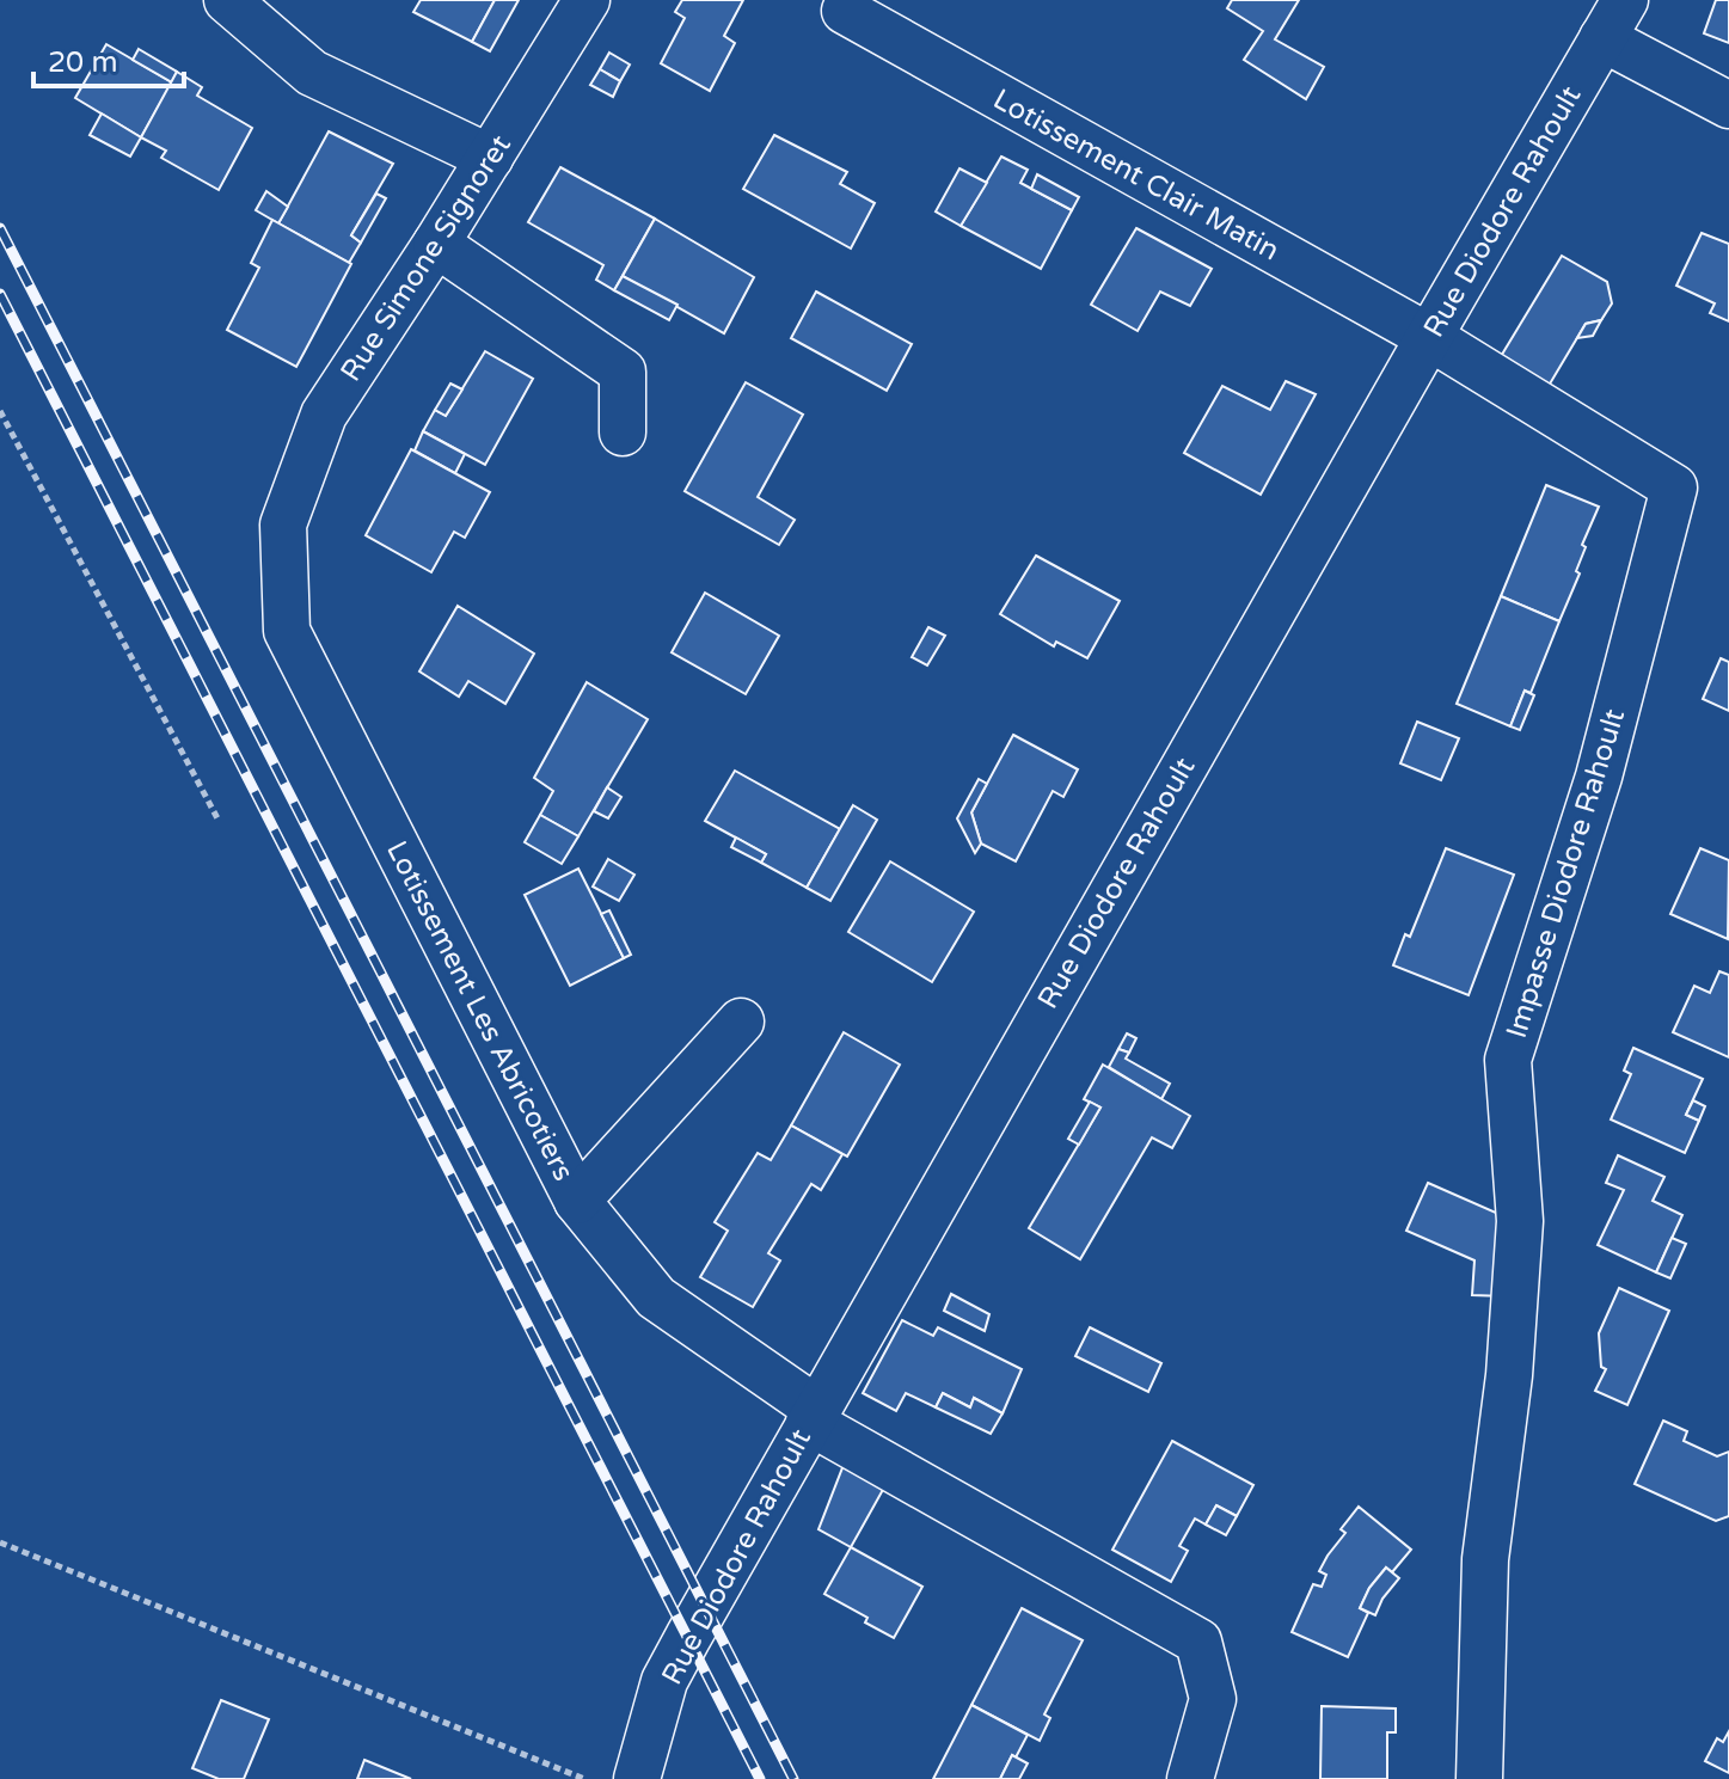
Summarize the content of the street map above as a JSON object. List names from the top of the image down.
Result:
{
  "streets": {
    "street": [
      "Lotissement Clair Matin",
      "Rue Diodore Rahoult",
      "Rue Simone Signoret",
      "Impasse Diodore Rahoult",
      "Lotissement Les Abricotiers"
    ]
  },
  "crossings": [
    ["Lotissement Clair Matin", "Rue Diodore Rahoult"],
    ["Lotissement Clair Matin", "Impasse Diodore Rahoult"],
    ["Rue Diodore Rahoult", "Impasse Diodore Rahoult"],
    ["Rue Diodore Rahoult", "Lotissement Les Abricotiers"],
    ["Rue Simone Signoret", "Lotissement Les Abricotiers"]
  ],
  "scale_bar": "20 m"
}
